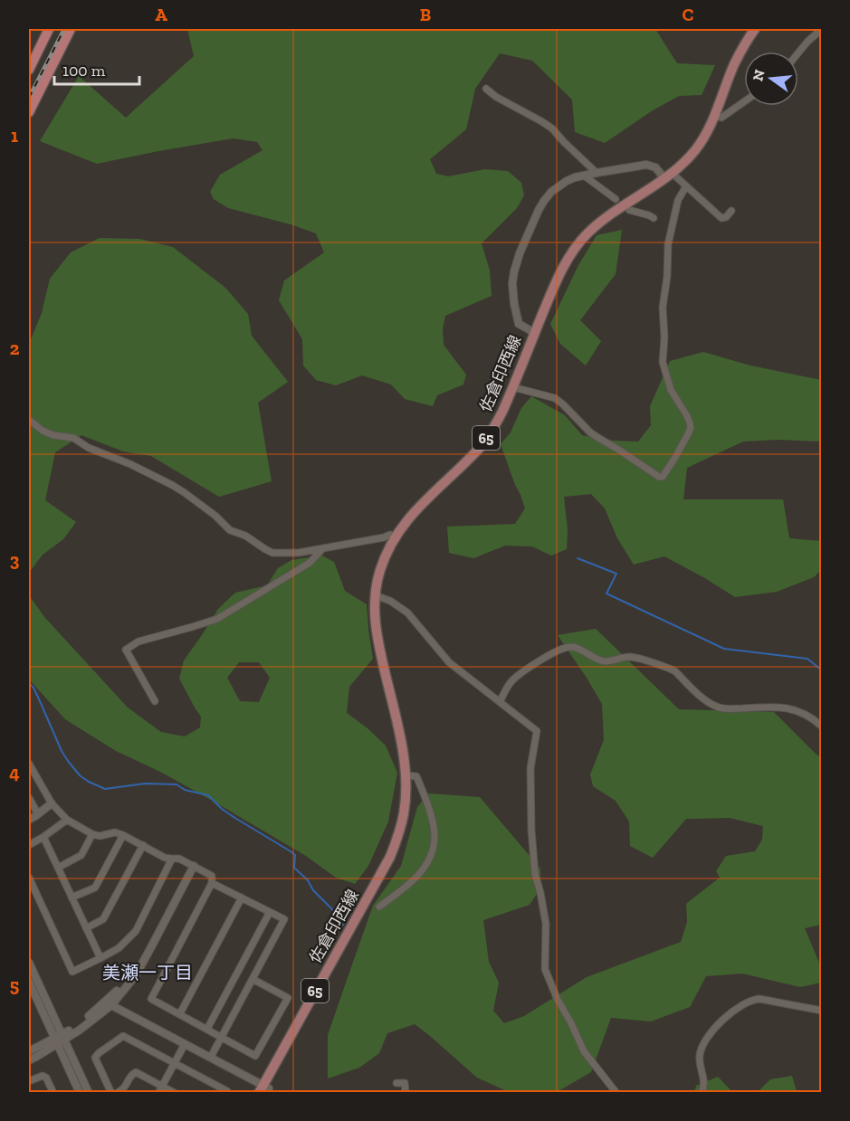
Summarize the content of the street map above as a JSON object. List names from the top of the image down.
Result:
{
  "streets": {
    "main road": ["佐倉印西線", "65"]
  },
  "districts": ["美瀬一丁目"],
  "scale_bar": "100 m",
  "north": "left",
  "grid": {
    "columns": ["A", "B", "C"],
    "rows": [
      "1",
      "2",
      "3",
      "4",
      "5"
    ]
  }
}
